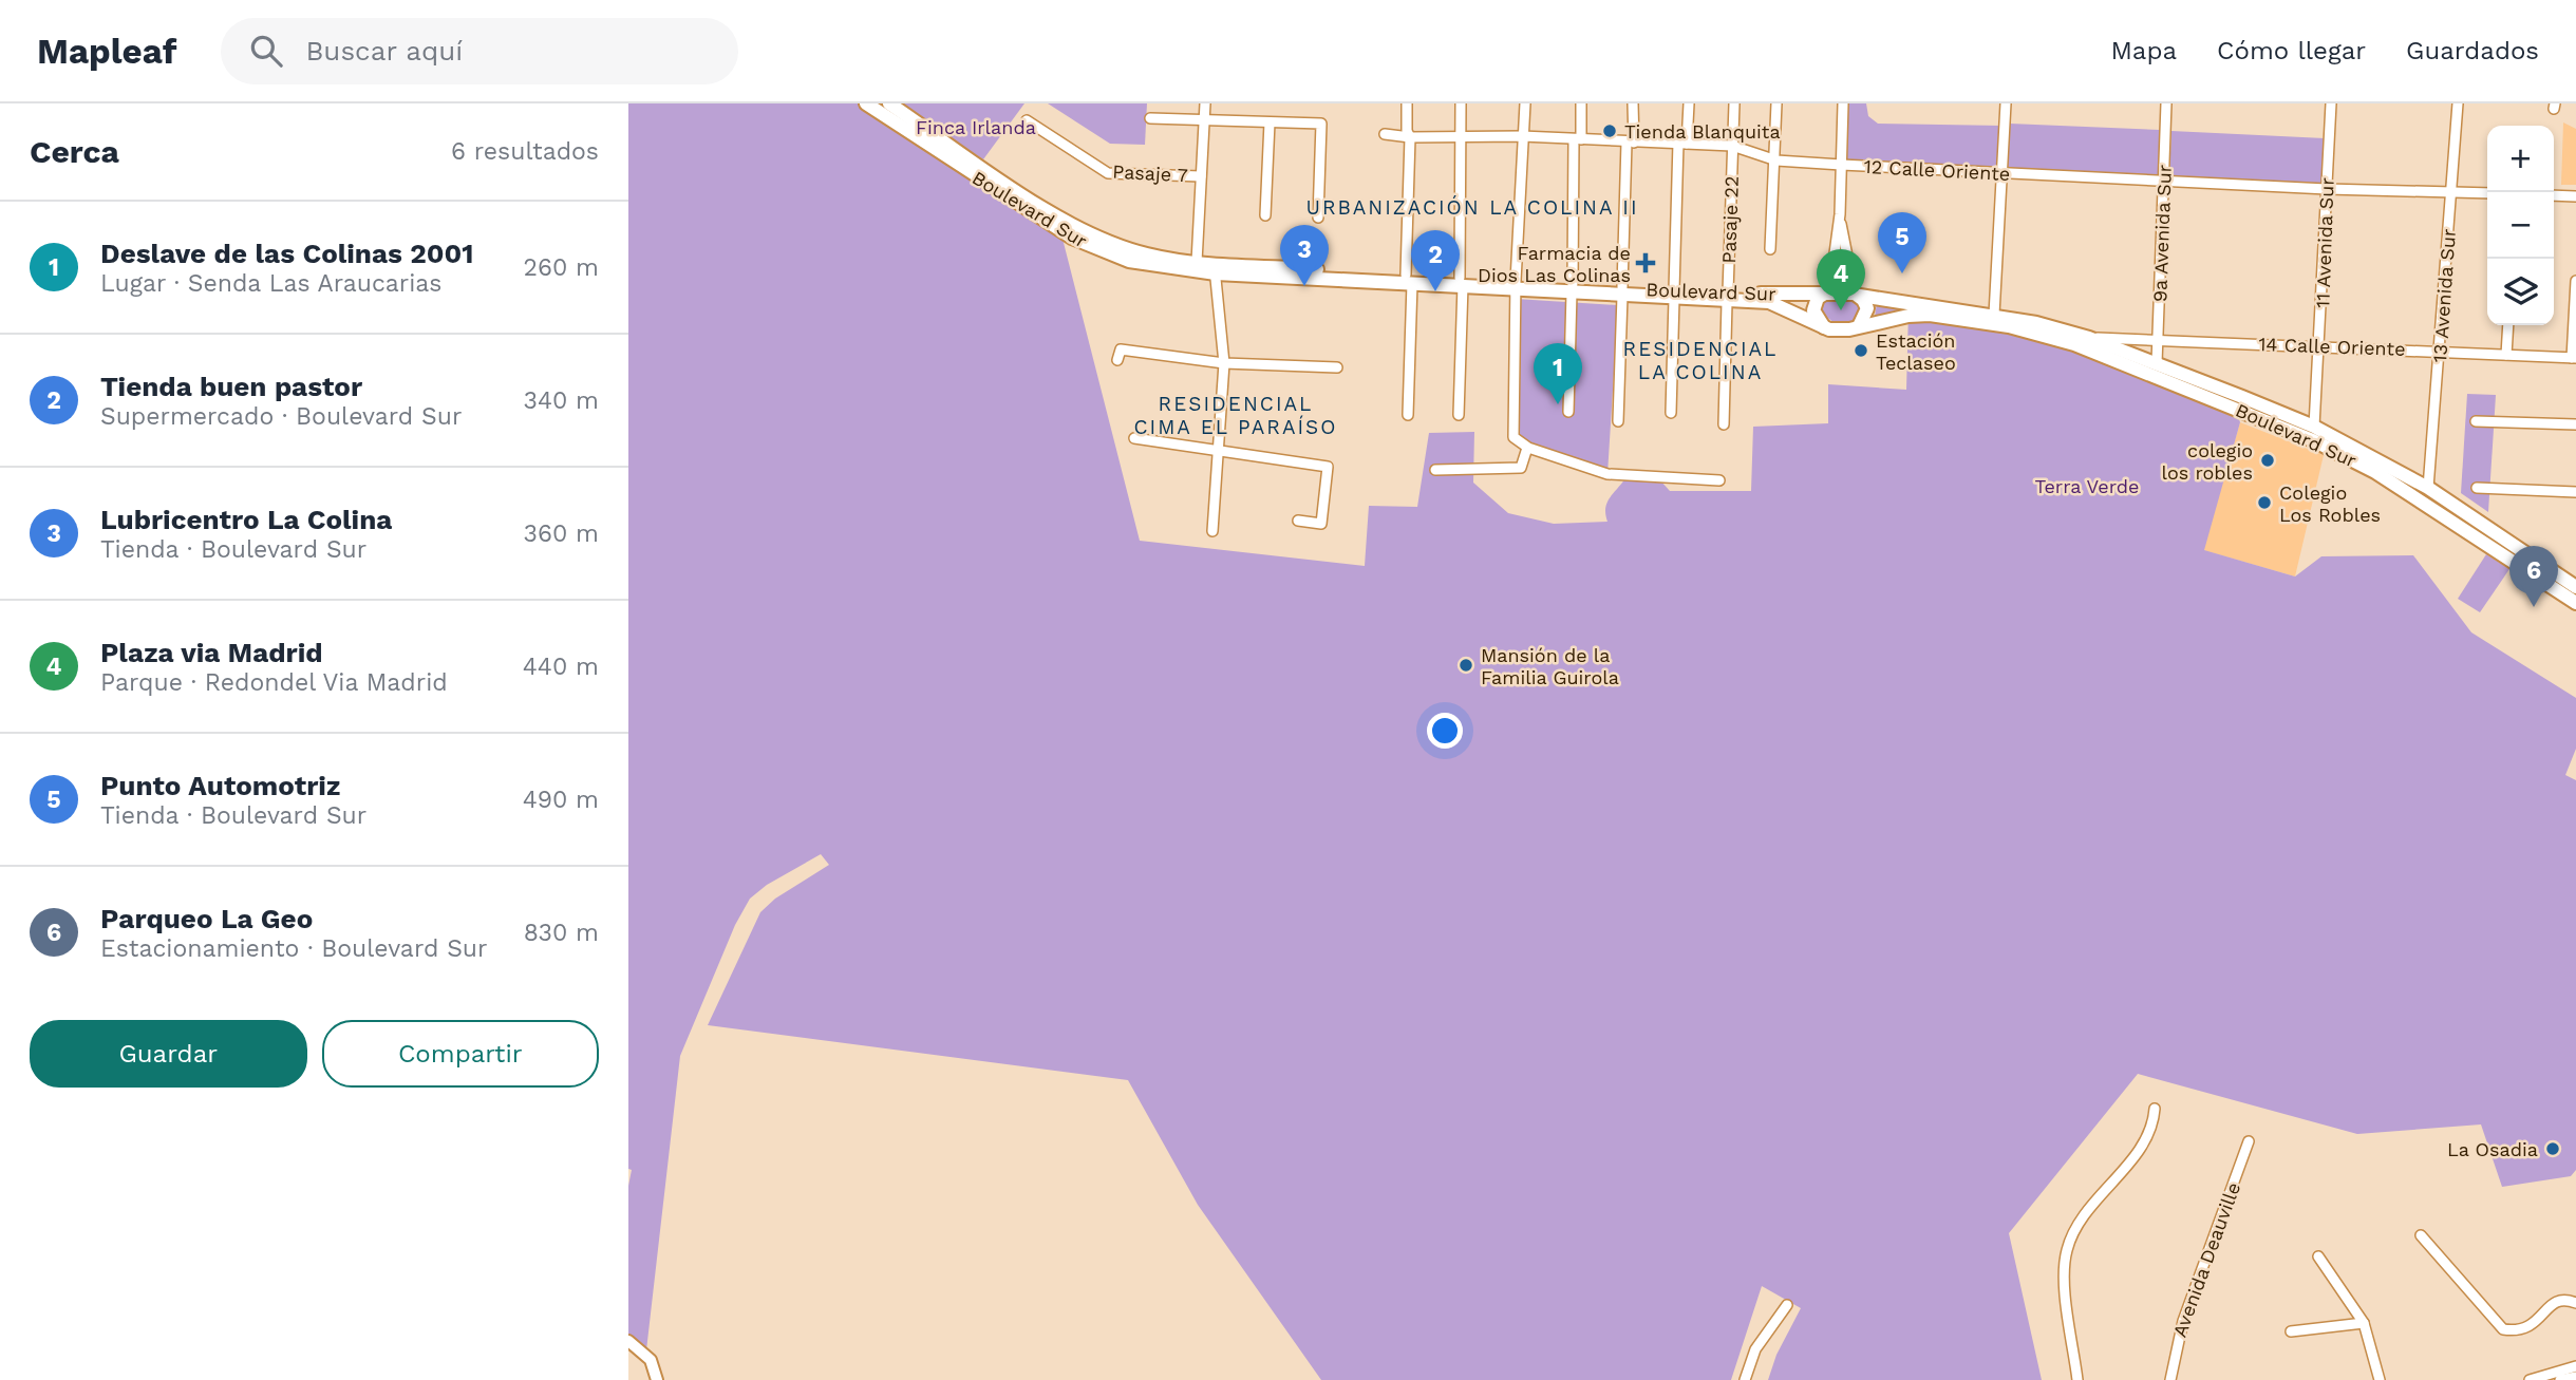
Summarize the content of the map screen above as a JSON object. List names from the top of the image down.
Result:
{
  "streets": {
    "highway": ["Boulevard Sur"],
    "street": [
      "12 Calle Oriente",
      "Pasaje 7",
      "Pasaje 22",
      "9a Avenida Sur",
      "11 Avenida Sur",
      "13 Avenida Sur",
      "14 Calle Oriente",
      "Avenida Deauville"
    ]
  },
  "crossings": [
    ["12 Calle Oriente", "Pasaje 22"],
    ["12 Calle Oriente", "9a Avenida Sur"],
    ["12 Calle Oriente", "11 Avenida Sur"],
    ["12 Calle Oriente", "13 Avenida Sur"],
    ["Boulevard Sur", "Pasaje 22"],
    ["Boulevard Sur", "9a Avenida Sur"],
    ["Boulevard Sur", "11 Avenida Sur"],
    ["Boulevard Sur", "13 Avenida Sur"],
    ["Boulevard Sur", "14 Calle Oriente"],
    ["9a Avenida Sur", "14 Calle Oriente"],
    ["11 Avenida Sur", "14 Calle Oriente"],
    ["13 Avenida Sur", "14 Calle Oriente"]
  ],
  "districts": ["URBANIZACIÓN LA COLINA II", "RESIDENCIAL LA COLINA", "RESIDENCIAL CIMA EL PARAÍSO"],
  "parks": ["Finca Irlanda", "Terra Verde"],
  "places": {
    "other": [
      "Tienda Blanquita",
      "Estación Teclaseo",
      "colegio los robles",
      "Colegio Los Robles",
      "Mansión de la Familia Guirola",
      "La Osadia"
    ],
    "health": ["Farmacia de Dios Las Colinas"]
  },
  "page": {
    "header": "Mapleaf",
    "search": "Buscar aquí",
    "nav": ["Mapa", "Cómo llegar", "Guardados"],
    "heading": ["Cerca", "6 resultados"],
    "map_buttons": ["+", "−"],
    "list": [
      {
        "mark": "1",
        "name": "Deslave de las Colinas 2001",
        "note": "Lugar · Senda Las Araucarias",
        "value": "260 m"
      },
      {
        "mark": "2",
        "name": "Tienda buen pastor",
        "note": "Supermercado · Boulevard Sur",
        "value": "340 m"
      },
      {
        "mark": "3",
        "name": "Lubricentro La Colina",
        "note": "Tienda · Boulevard Sur",
        "value": "360 m"
      },
      {
        "mark": "4",
        "name": "Plaza via Madrid",
        "note": "Parque · Redondel Via Madrid",
        "value": "440 m"
      },
      {
        "mark": "5",
        "name": "Punto Automotriz",
        "note": "Tienda · Boulevard Sur",
        "value": "490 m"
      },
      {
        "mark": "6",
        "name": "Parqueo La Geo",
        "note": "Estacionamiento · Boulevard Sur",
        "value": "830 m"
      }
    ],
    "pins": [
      "5",
      "3",
      "2",
      "4",
      "1",
      "6"
    ],
    "buttons": ["Guardar", "Compartir"]
  }
}
